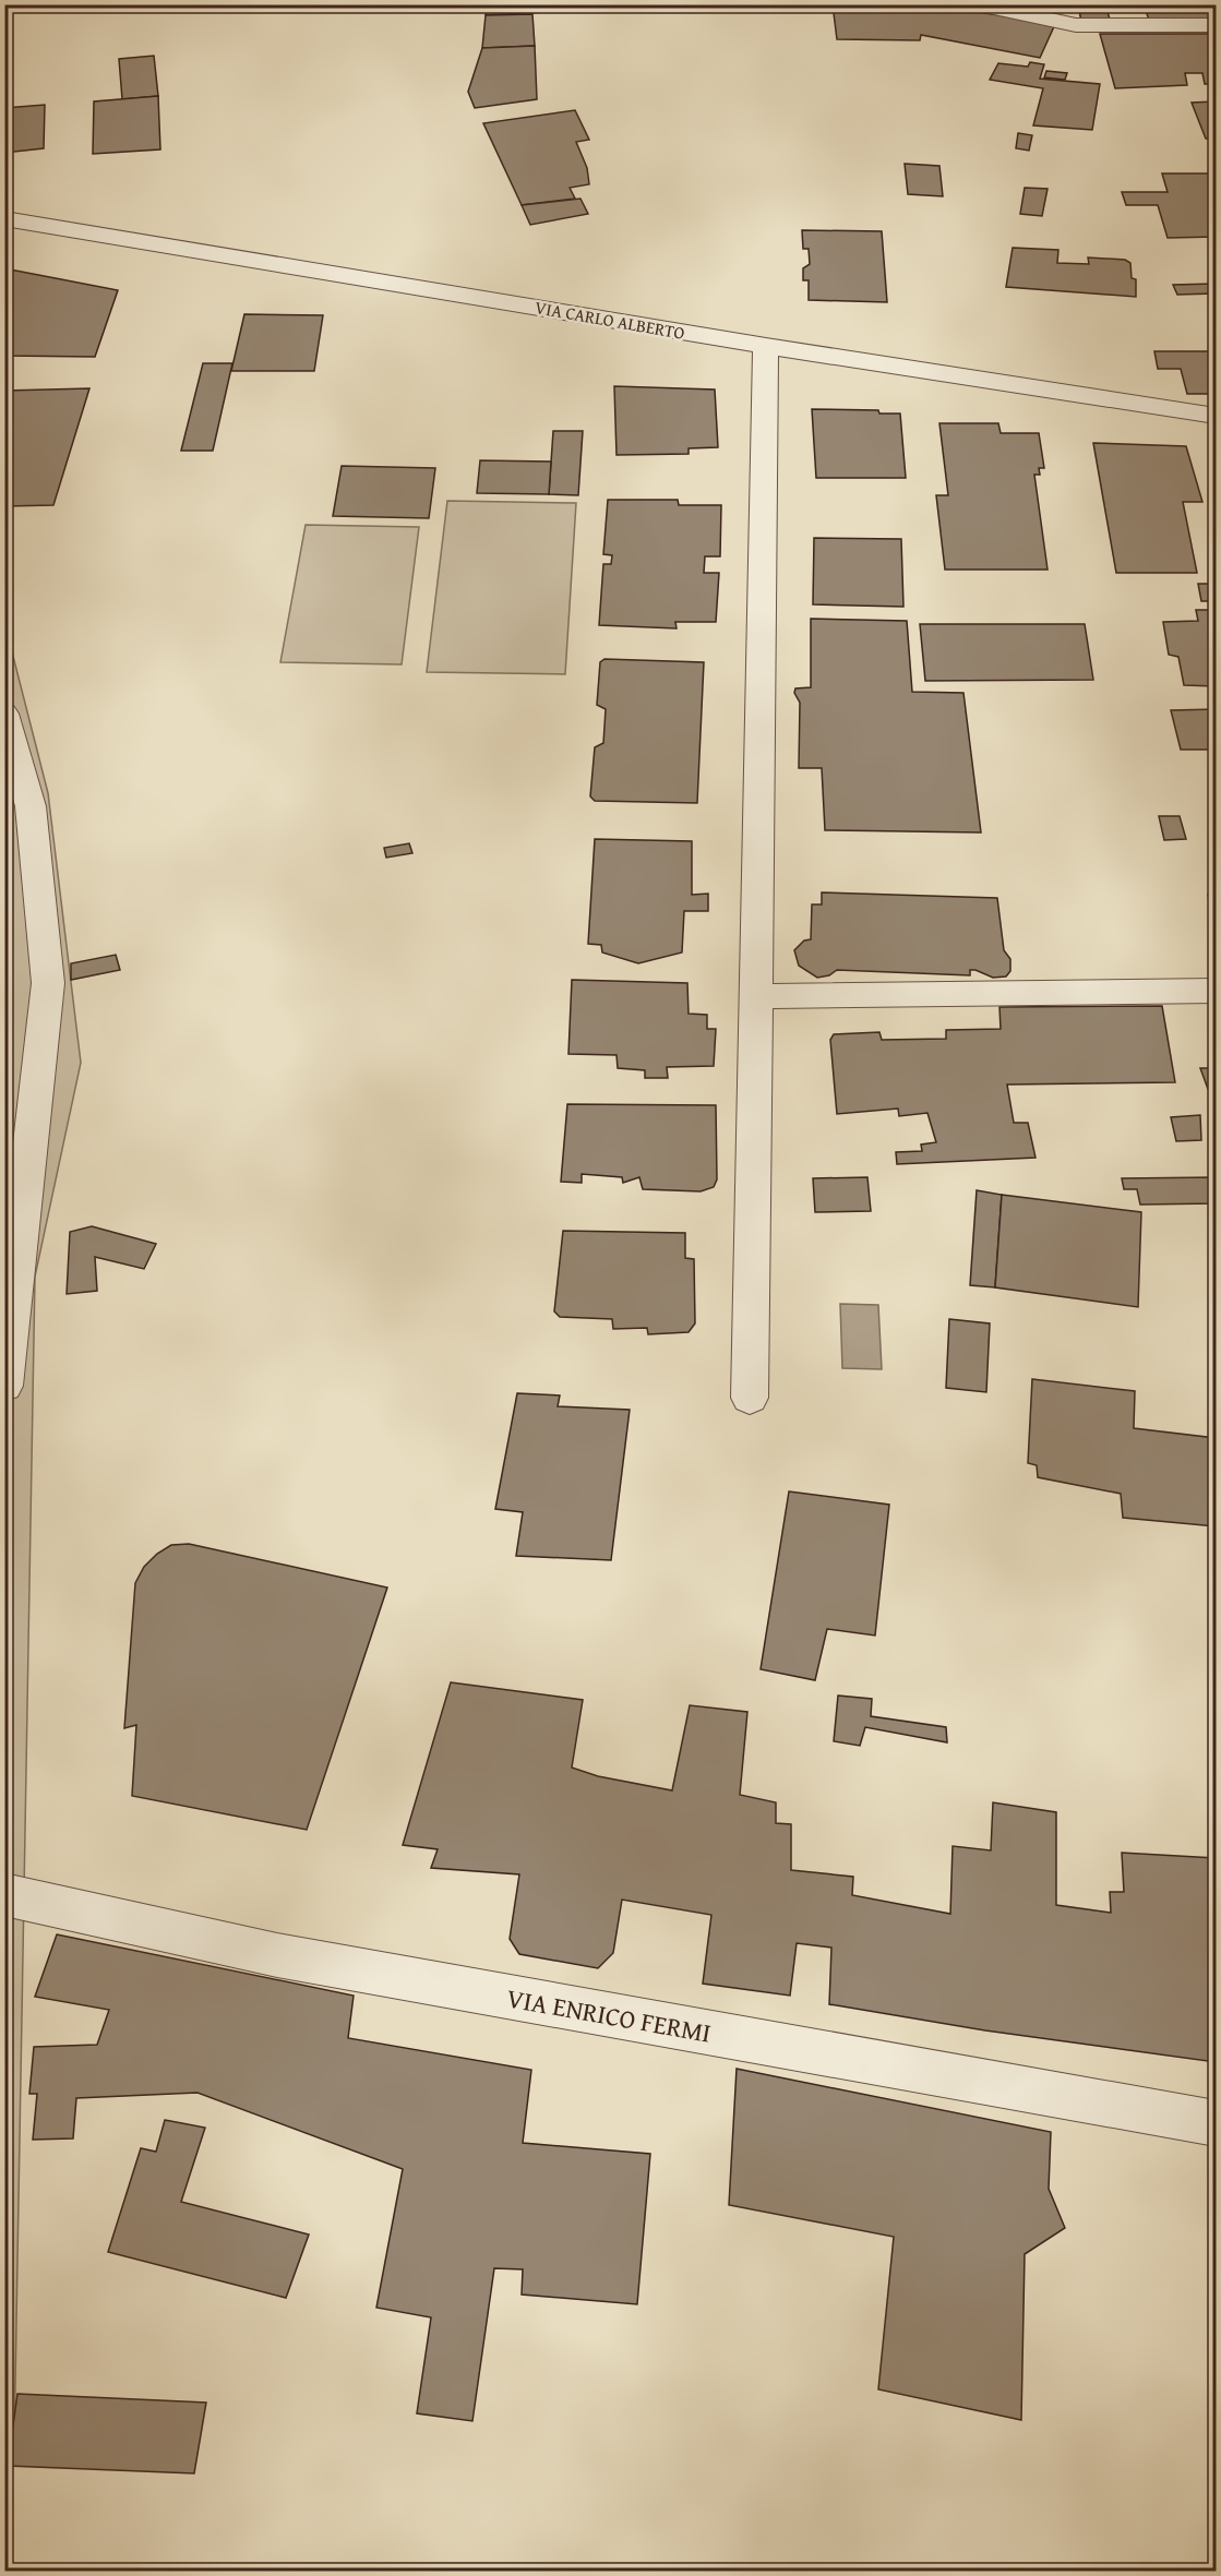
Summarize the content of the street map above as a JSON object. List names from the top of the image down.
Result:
{
  "streets": {
    "street": ["VIA CARLO ALBERTO", "VIA ENRICO FERMI"]
  }
}
